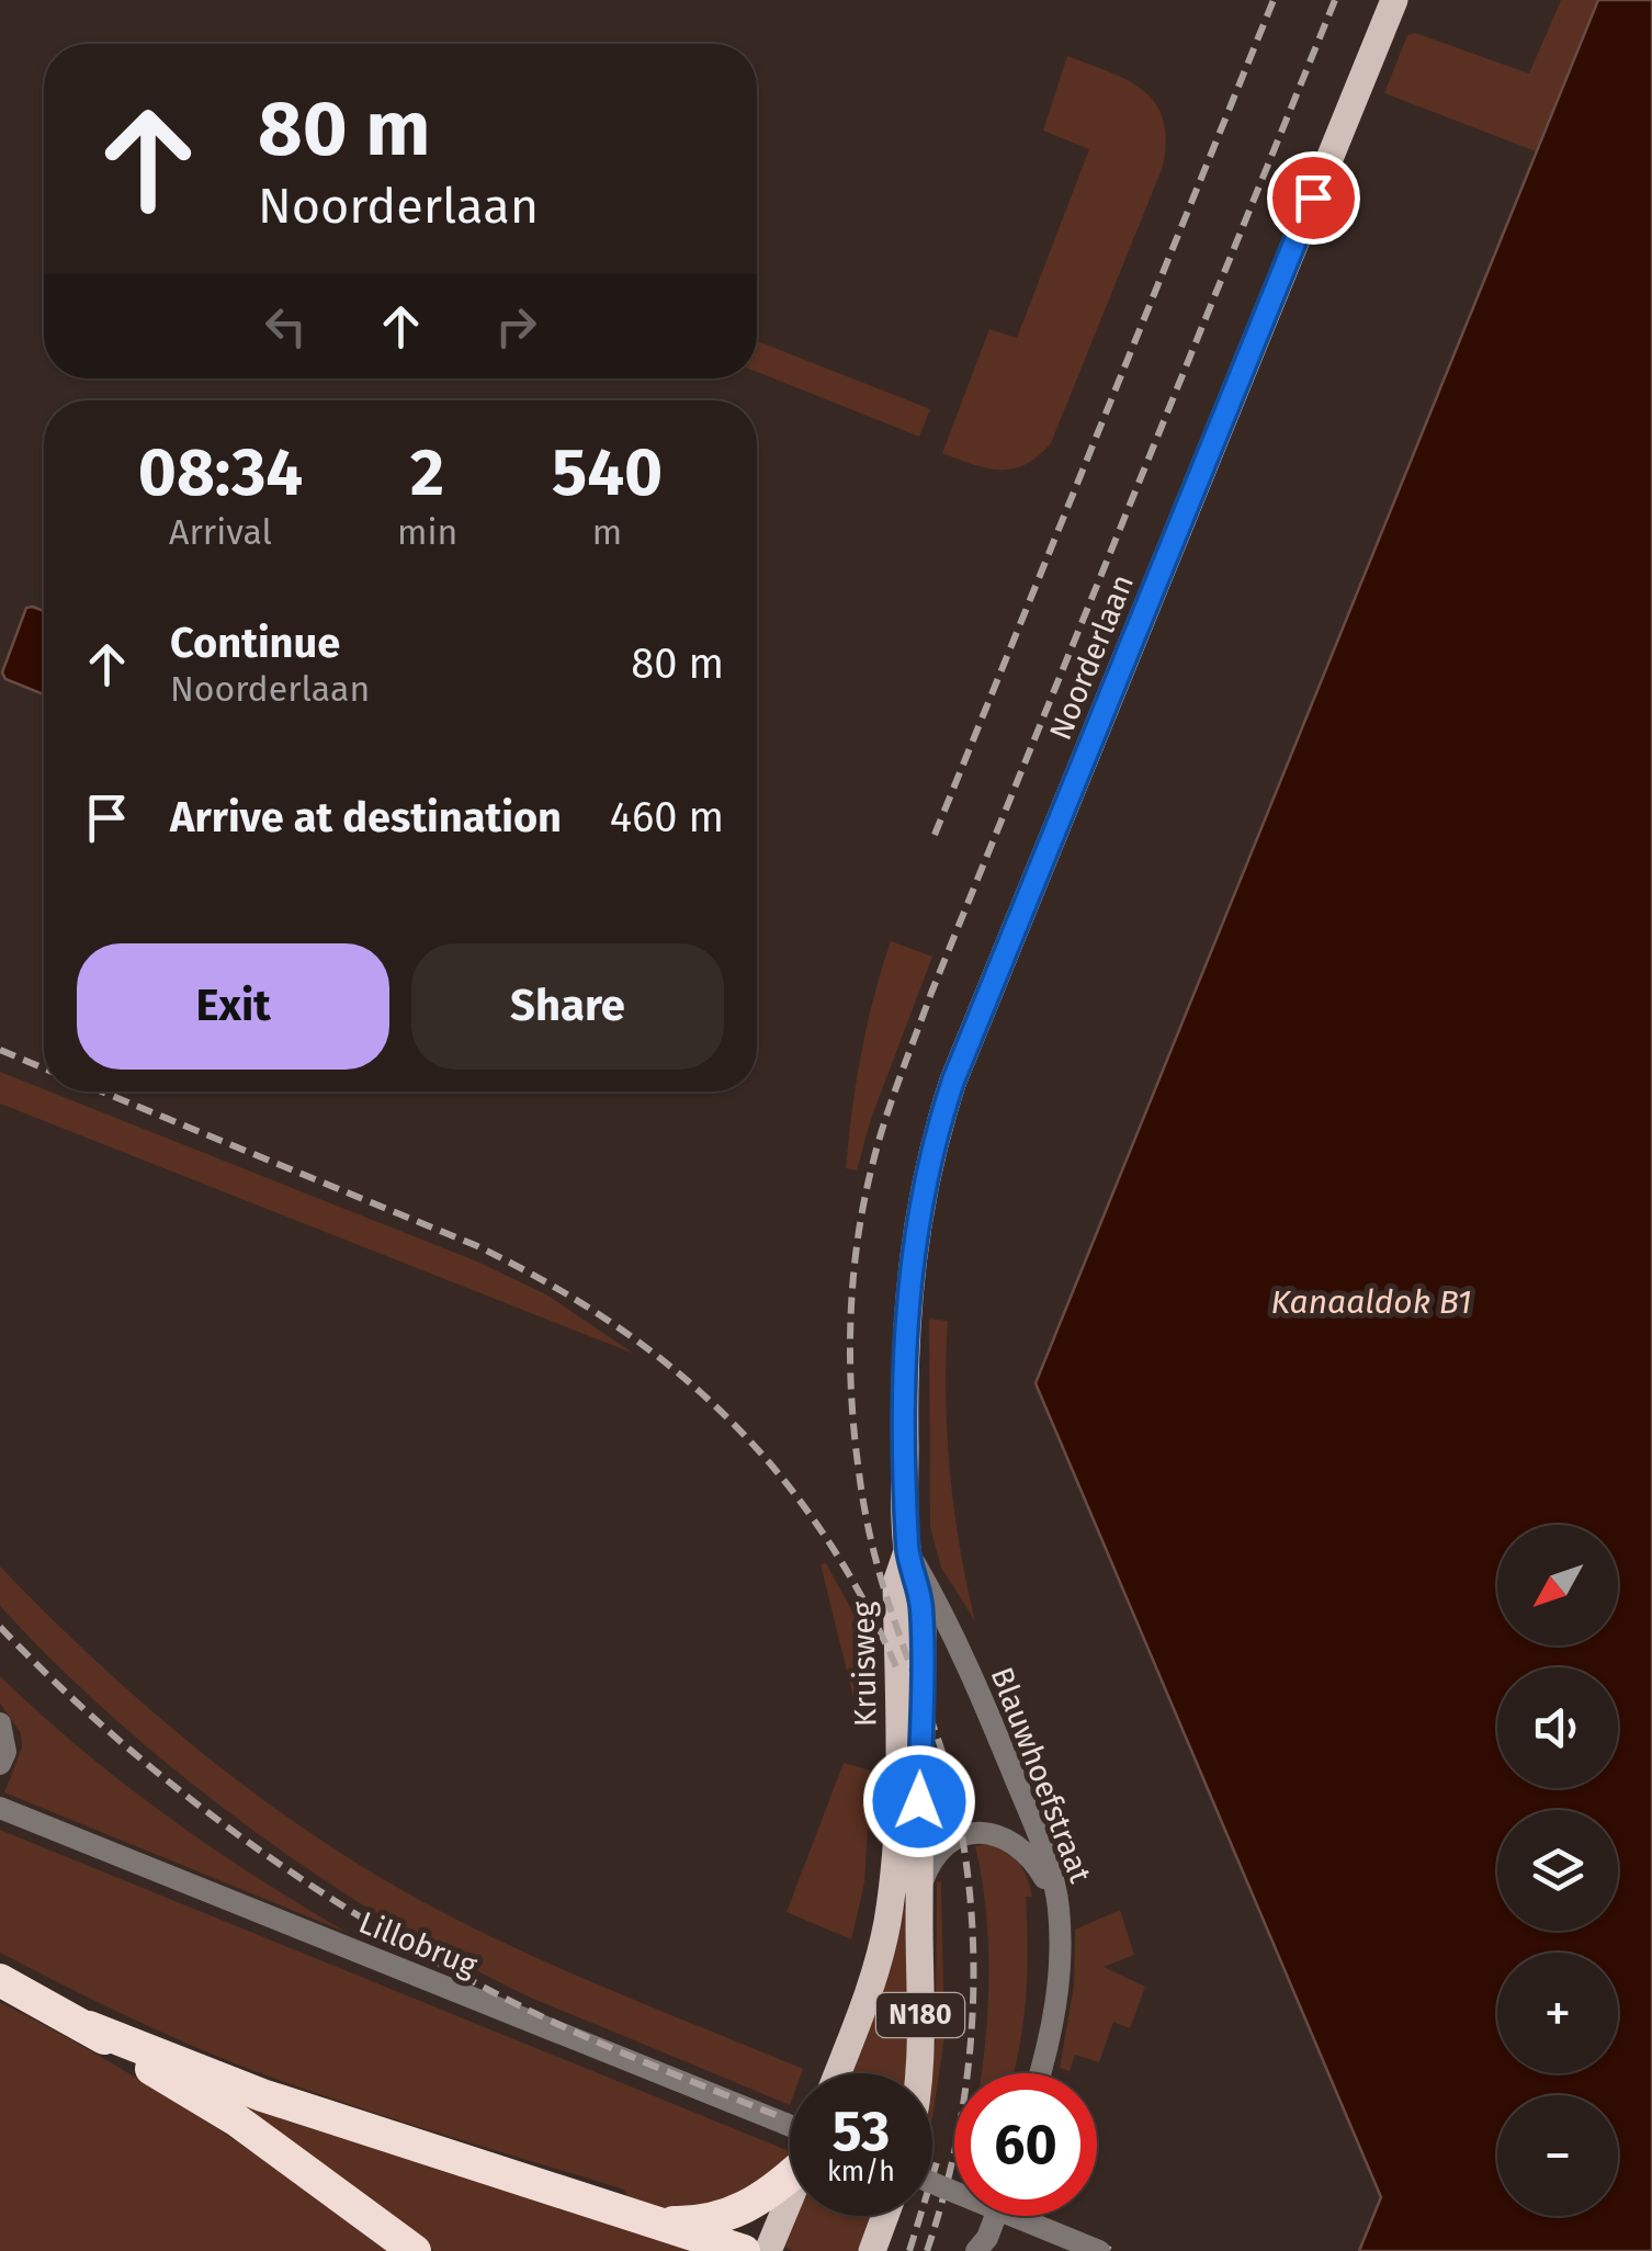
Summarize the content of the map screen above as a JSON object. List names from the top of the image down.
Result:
{
  "streets": {
    "main road": ["Noorderlaan", "Kruisweg", "N180"],
    "street": ["Blauwhoefstraat", "Lillobrug"]
  },
  "crossings": [
    ["Noorderlaan", "Kruisweg"],
    ["Noorderlaan", "Blauwhoefstraat"],
    ["Kruisweg", "Blauwhoefstraat"]
  ],
  "water": ["Kanaaldok B1"],
  "north": "bottom left",
  "page": {
    "turn": ["80 m", "Noorderlaan"],
    "eta": [
      "08:34",
      "Arrival",
      "2",
      "min",
      "540",
      "m"
    ],
    "list": [
      {
        "name": "Continue",
        "note": "Noorderlaan",
        "value": "80 m"
      },
      {
        "name": "Arrive at destination",
        "value": "460 m"
      }
    ],
    "buttons": ["Exit", "Share"],
    "map_buttons": ["+", "−"],
    "speed": "53 km/h",
    "limit": "60"
  }
}
